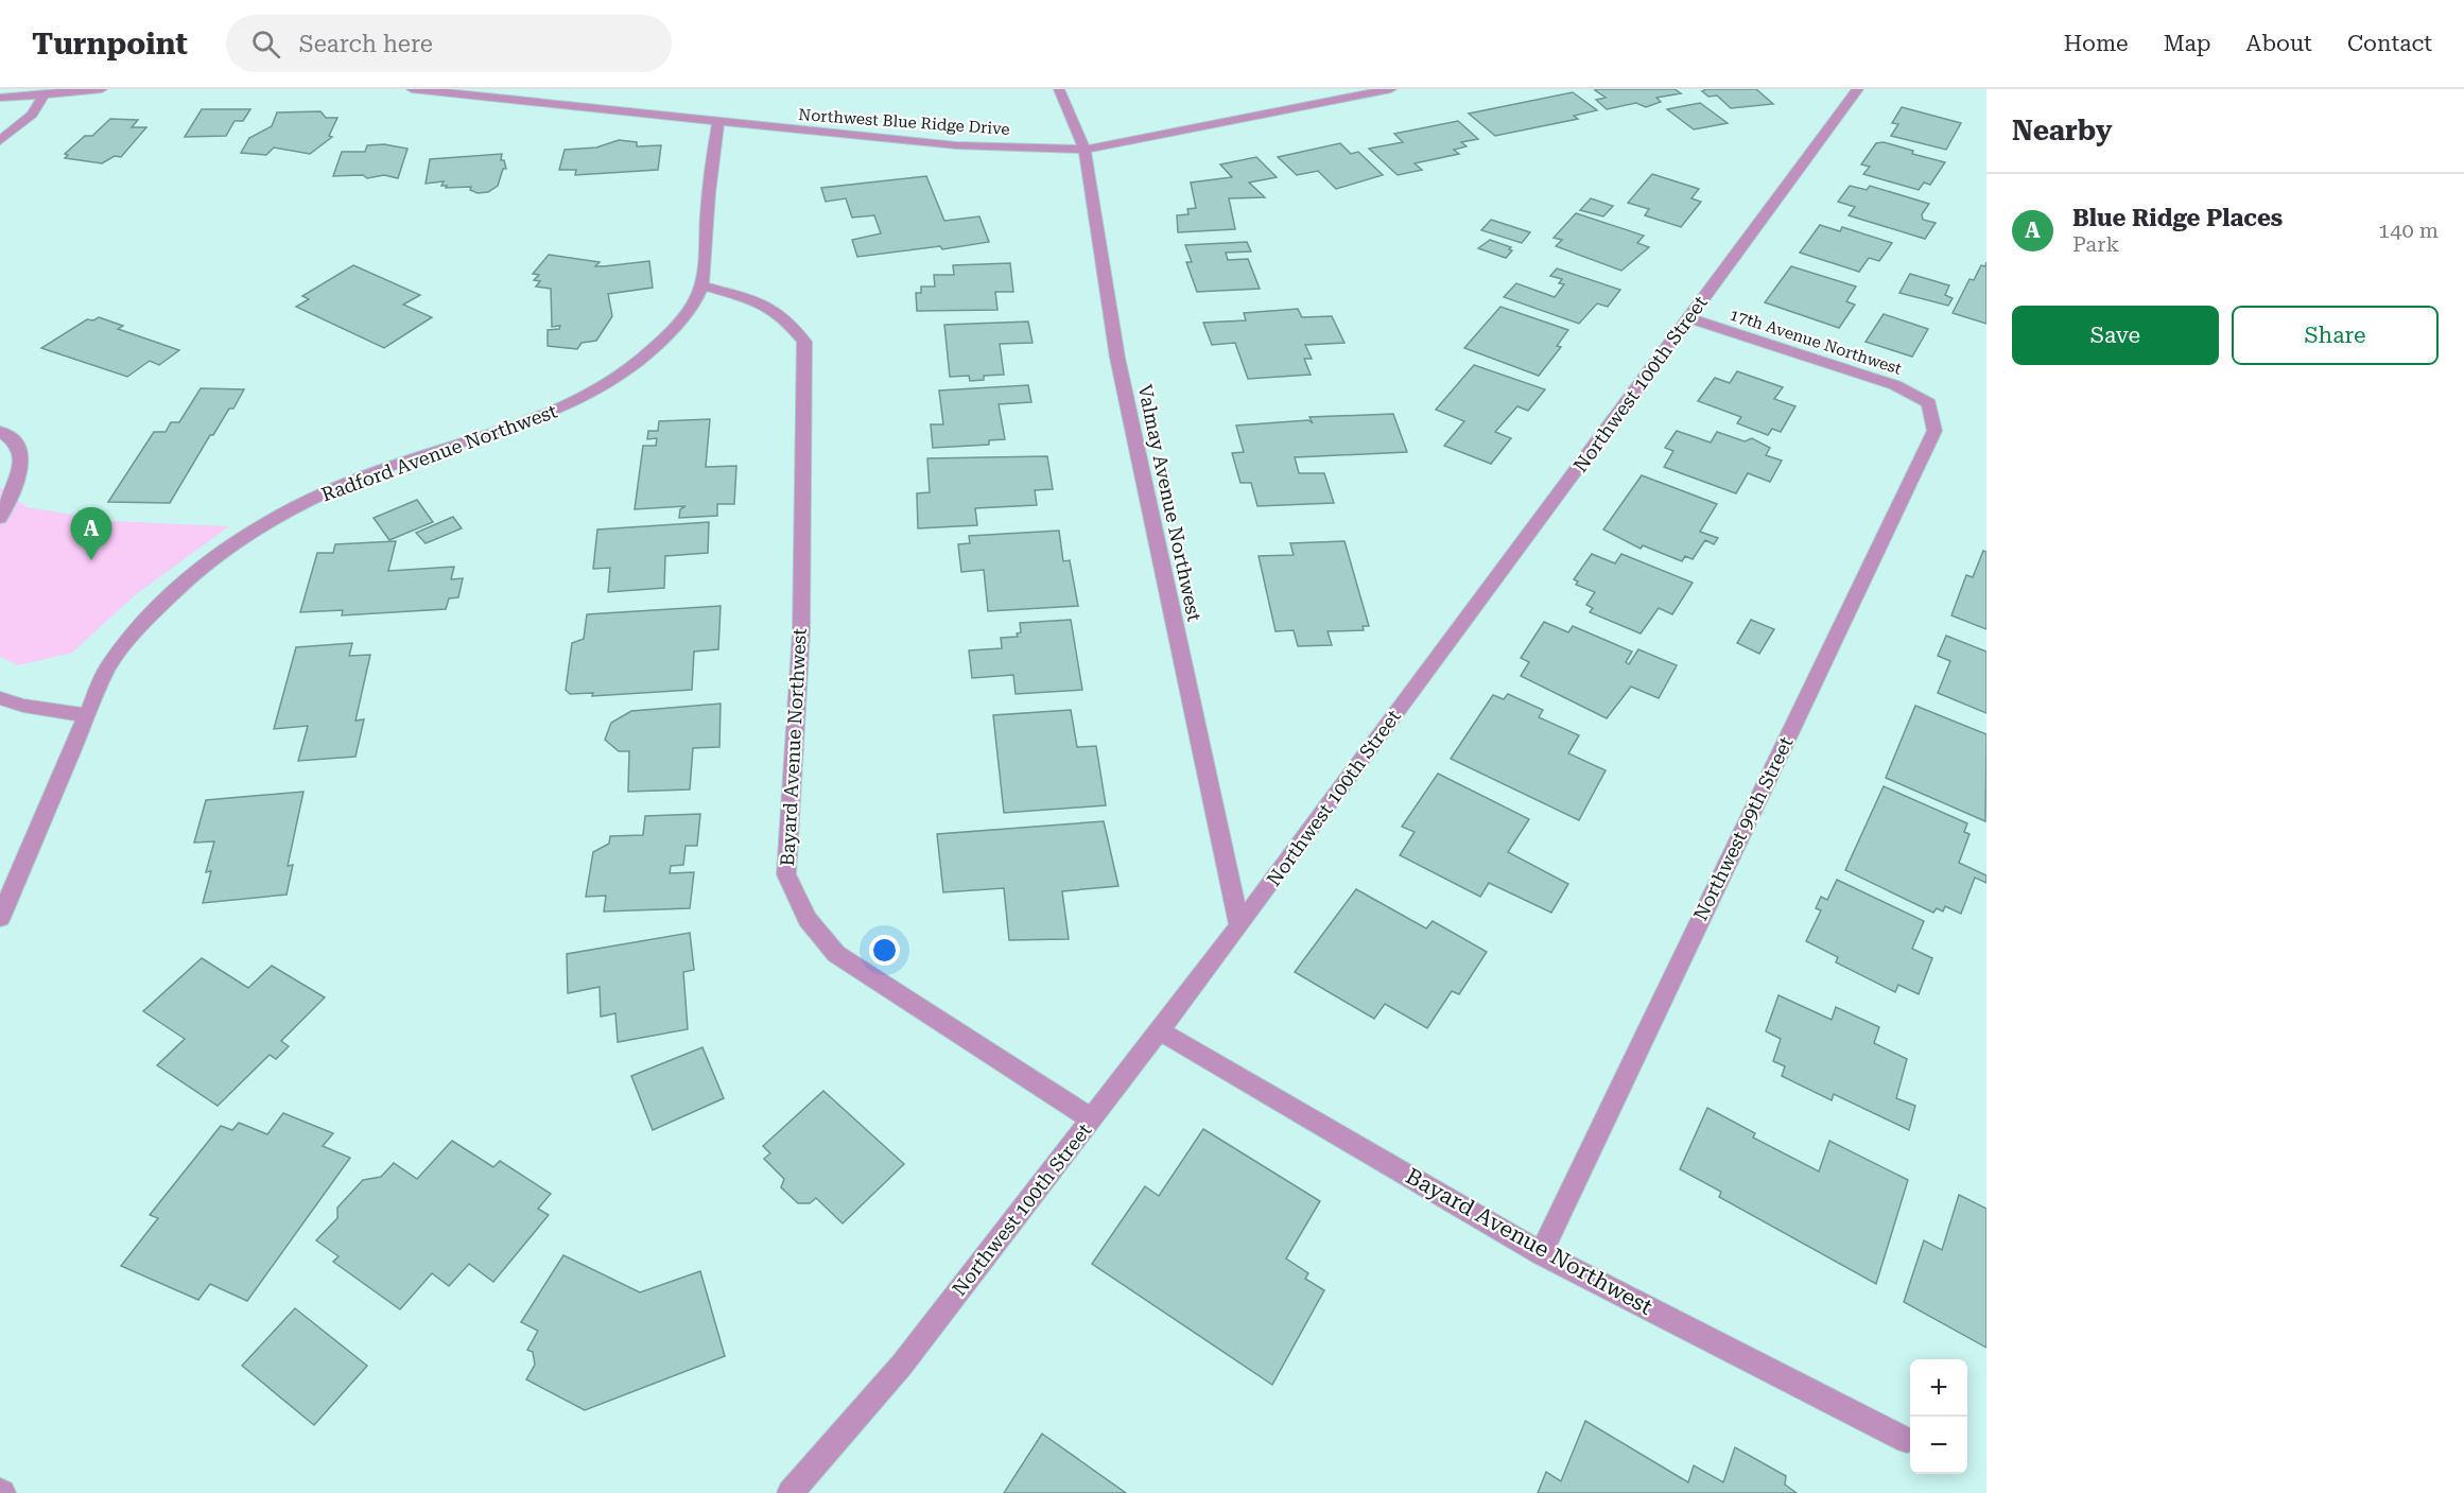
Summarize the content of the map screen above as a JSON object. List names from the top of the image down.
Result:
{
  "streets": {
    "street": [
      "Northwest Blue Ridge Drive",
      "17th Avenue Northwest",
      "Northwest 100th Street",
      "Radford Avenue Northwest",
      "Valmay Avenue Northwest",
      "Bayard Avenue Northwest",
      "Northwest 99th Street"
    ]
  },
  "crossings": [
    ["Northwest Blue Ridge Drive", "Radford Avenue Northwest"],
    ["Northwest Blue Ridge Drive", "Valmay Avenue Northwest"],
    ["17th Avenue Northwest", "Northwest 100th Street"],
    ["17th Avenue Northwest", "Northwest 99th Street"],
    ["Northwest 100th Street", "Valmay Avenue Northwest"],
    ["Northwest 100th Street", "Bayard Avenue Northwest"],
    ["Radford Avenue Northwest", "Bayard Avenue Northwest"],
    ["Bayard Avenue Northwest", "Northwest 99th Street"]
  ],
  "page": {
    "header": "Turnpoint",
    "search": "Search here",
    "nav": [
      "Home",
      "Map",
      "About",
      "Contact"
    ],
    "heading": "Nearby",
    "list": [
      {
        "mark": "A",
        "name": "Blue Ridge Places",
        "note": "Park",
        "value": "140 m"
      }
    ],
    "buttons": ["Save", "Share"],
    "pins": "A",
    "map_buttons": ["+", "−"]
  }
}
